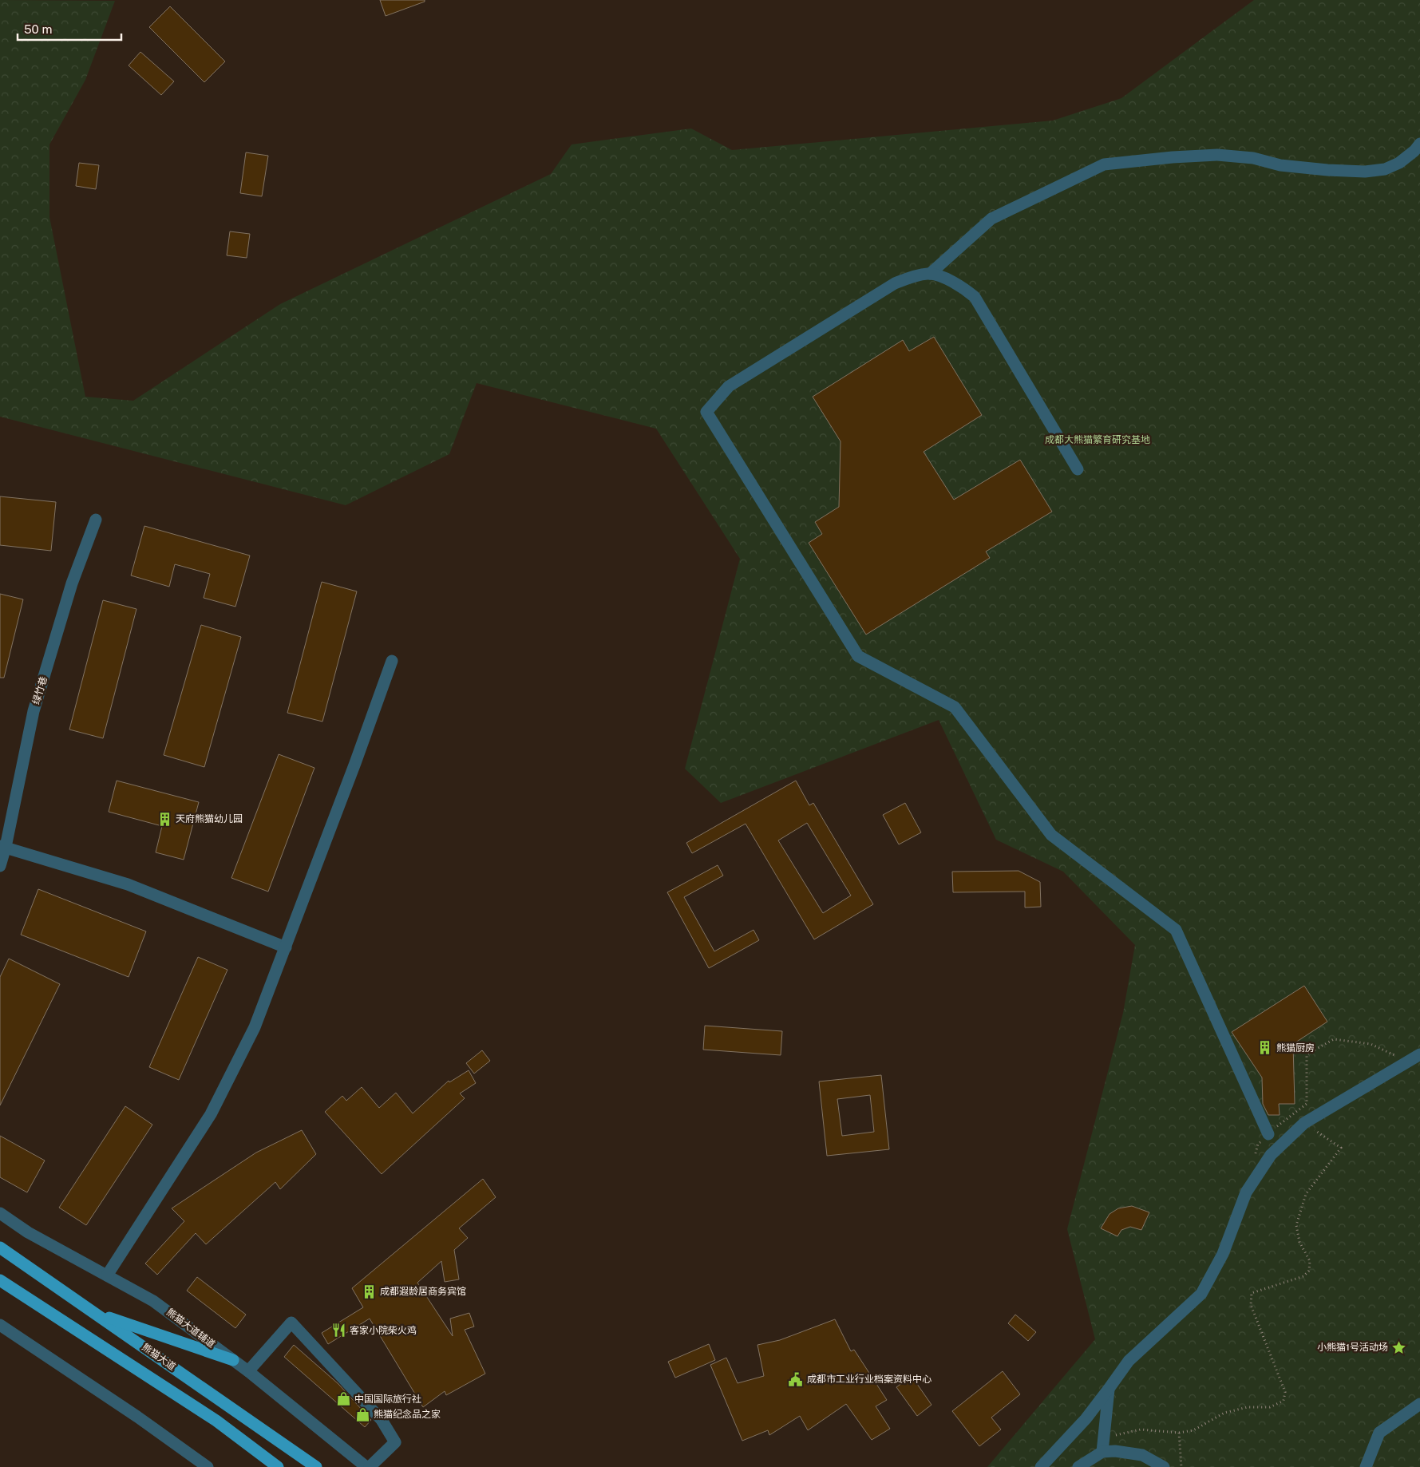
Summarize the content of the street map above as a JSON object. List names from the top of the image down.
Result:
{
  "streets": {
    "main road": ["熊猫大道"],
    "street": ["绿竹巷", "熊猫大道辅道"]
  },
  "parks": ["成都大熊猫繁育研究基地"],
  "places": {
    "building": ["天府熊猫幼儿园", "熊猫厨房", "成都遐龄居商务宾馆"],
    "restaurant": ["客家小院柴火鸡"],
    "place": ["小熊猫1号活动场"],
    "public building": ["成都市工业行业档案资料中心"],
    "shop": ["中国国际旅行社", "熊猫纪念品之家"]
  },
  "scale_bar": "50 m"
}
